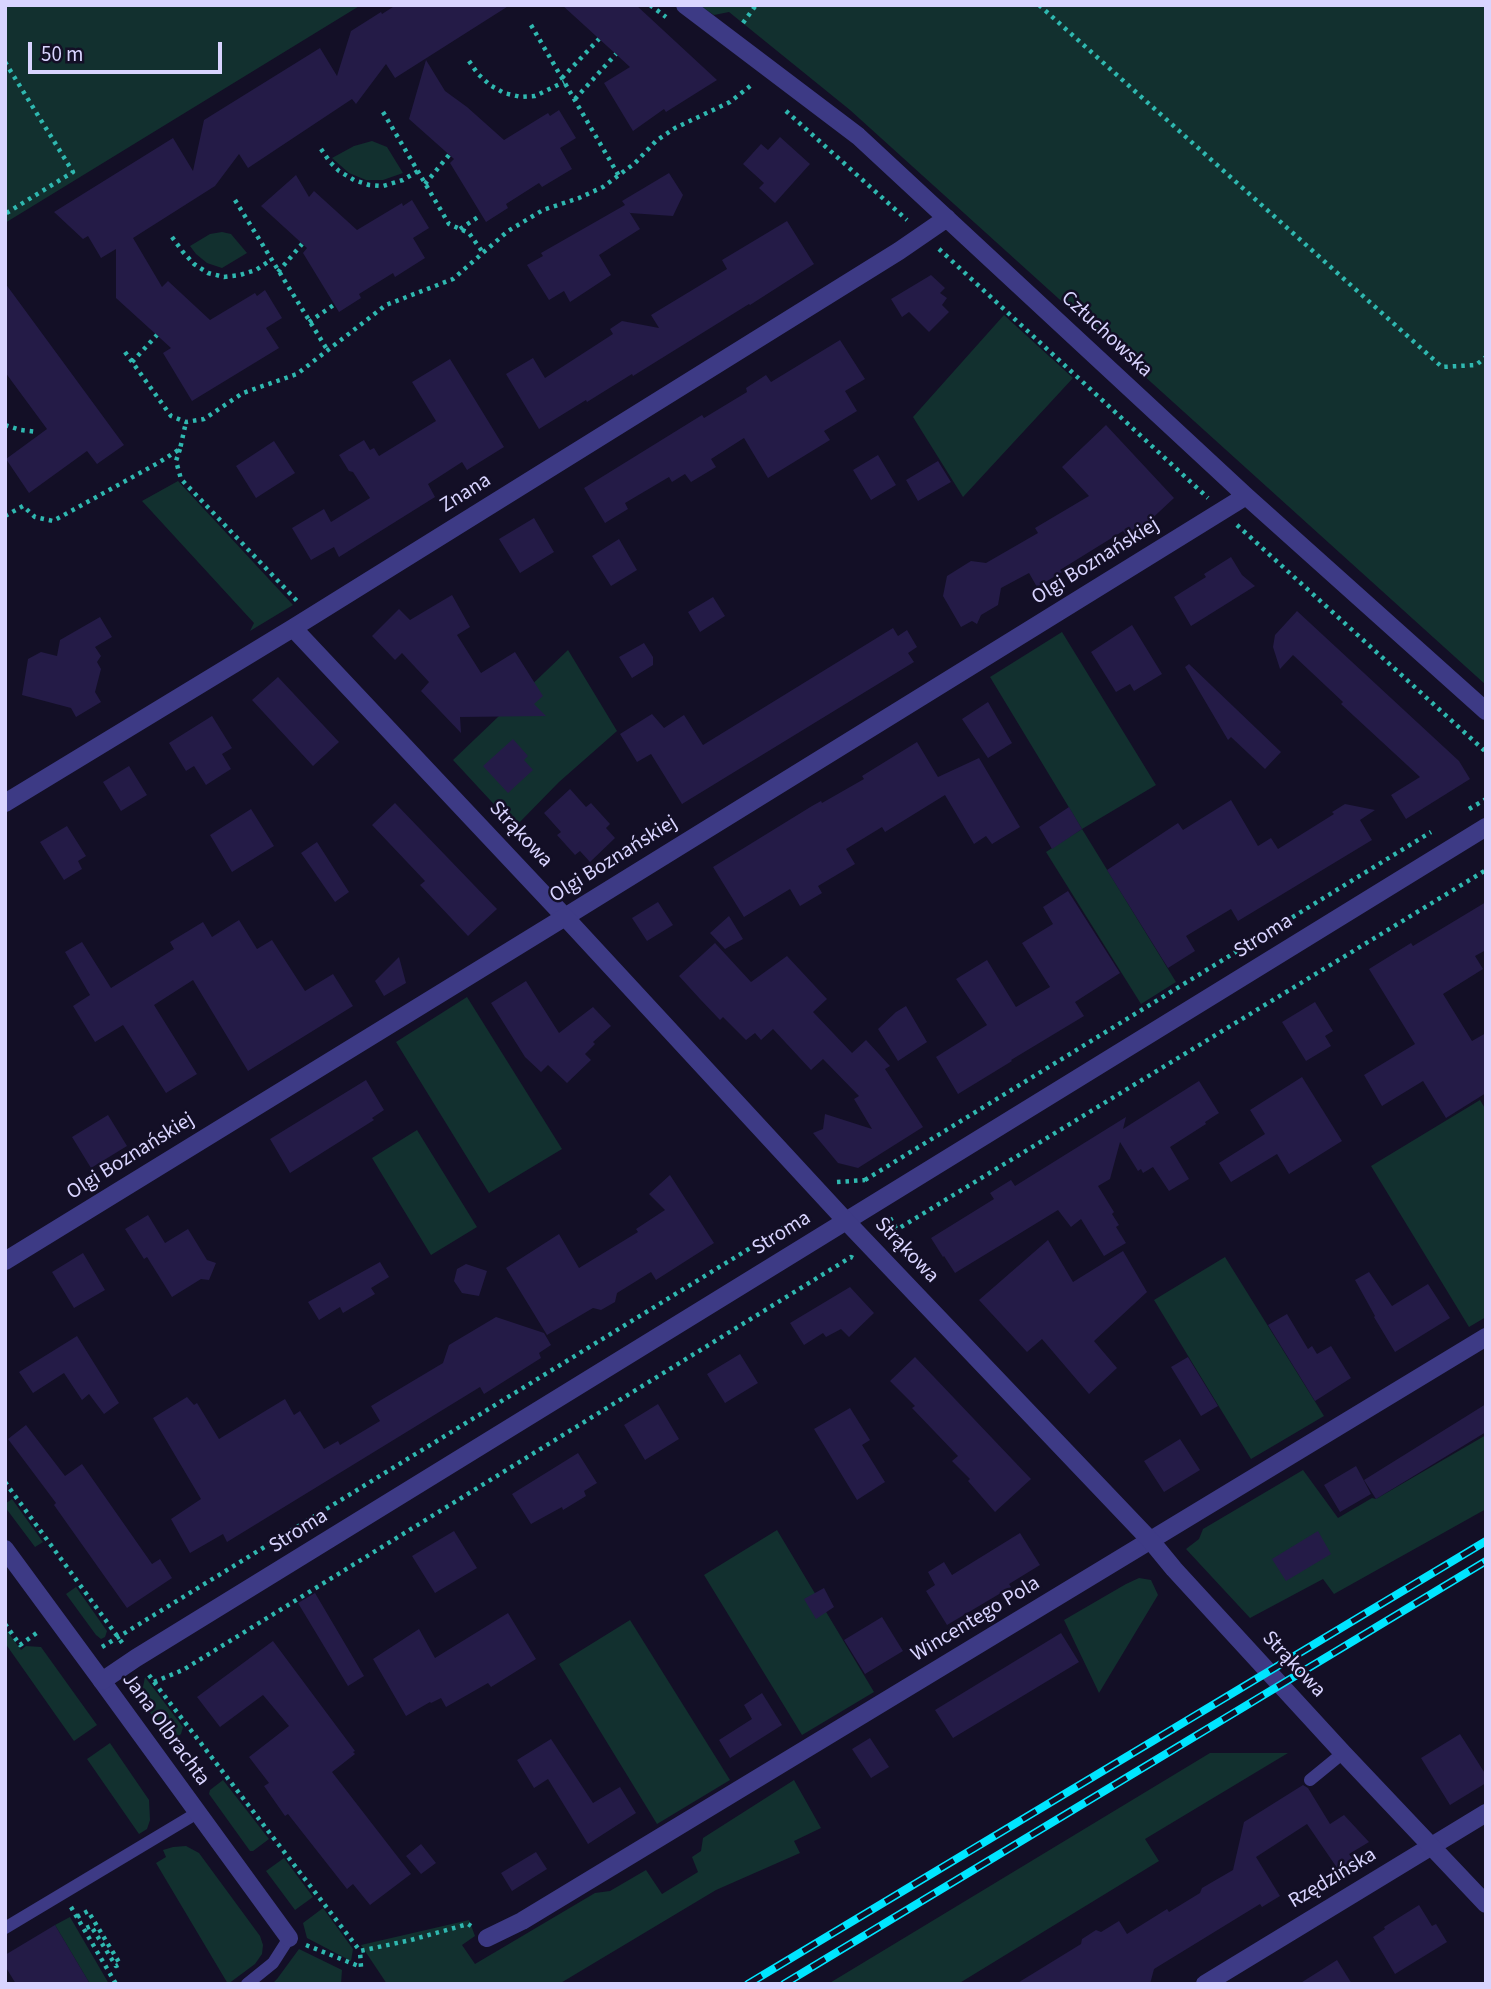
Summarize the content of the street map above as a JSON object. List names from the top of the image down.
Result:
{
  "streets": {
    "street": [
      "Człuchowska",
      "Znana",
      "Olgi Boznańskiej",
      "Strąkowa",
      "Stroma",
      "Wincentego Pola",
      "Jana Olbrachta",
      "Rzędzińska"
    ]
  },
  "crossings": [
    ["Człuchowska", "Znana"],
    ["Człuchowska", "Olgi Boznańskiej"],
    ["Znana", "Strąkowa"],
    ["Olgi Boznańskiej", "Strąkowa"],
    ["Strąkowa", "Stroma"],
    ["Strąkowa", "Wincentego Pola"],
    ["Strąkowa", "Rzędzińska"],
    ["Stroma", "Jana Olbrachta"]
  ],
  "scale_bar": "50 m"
}
